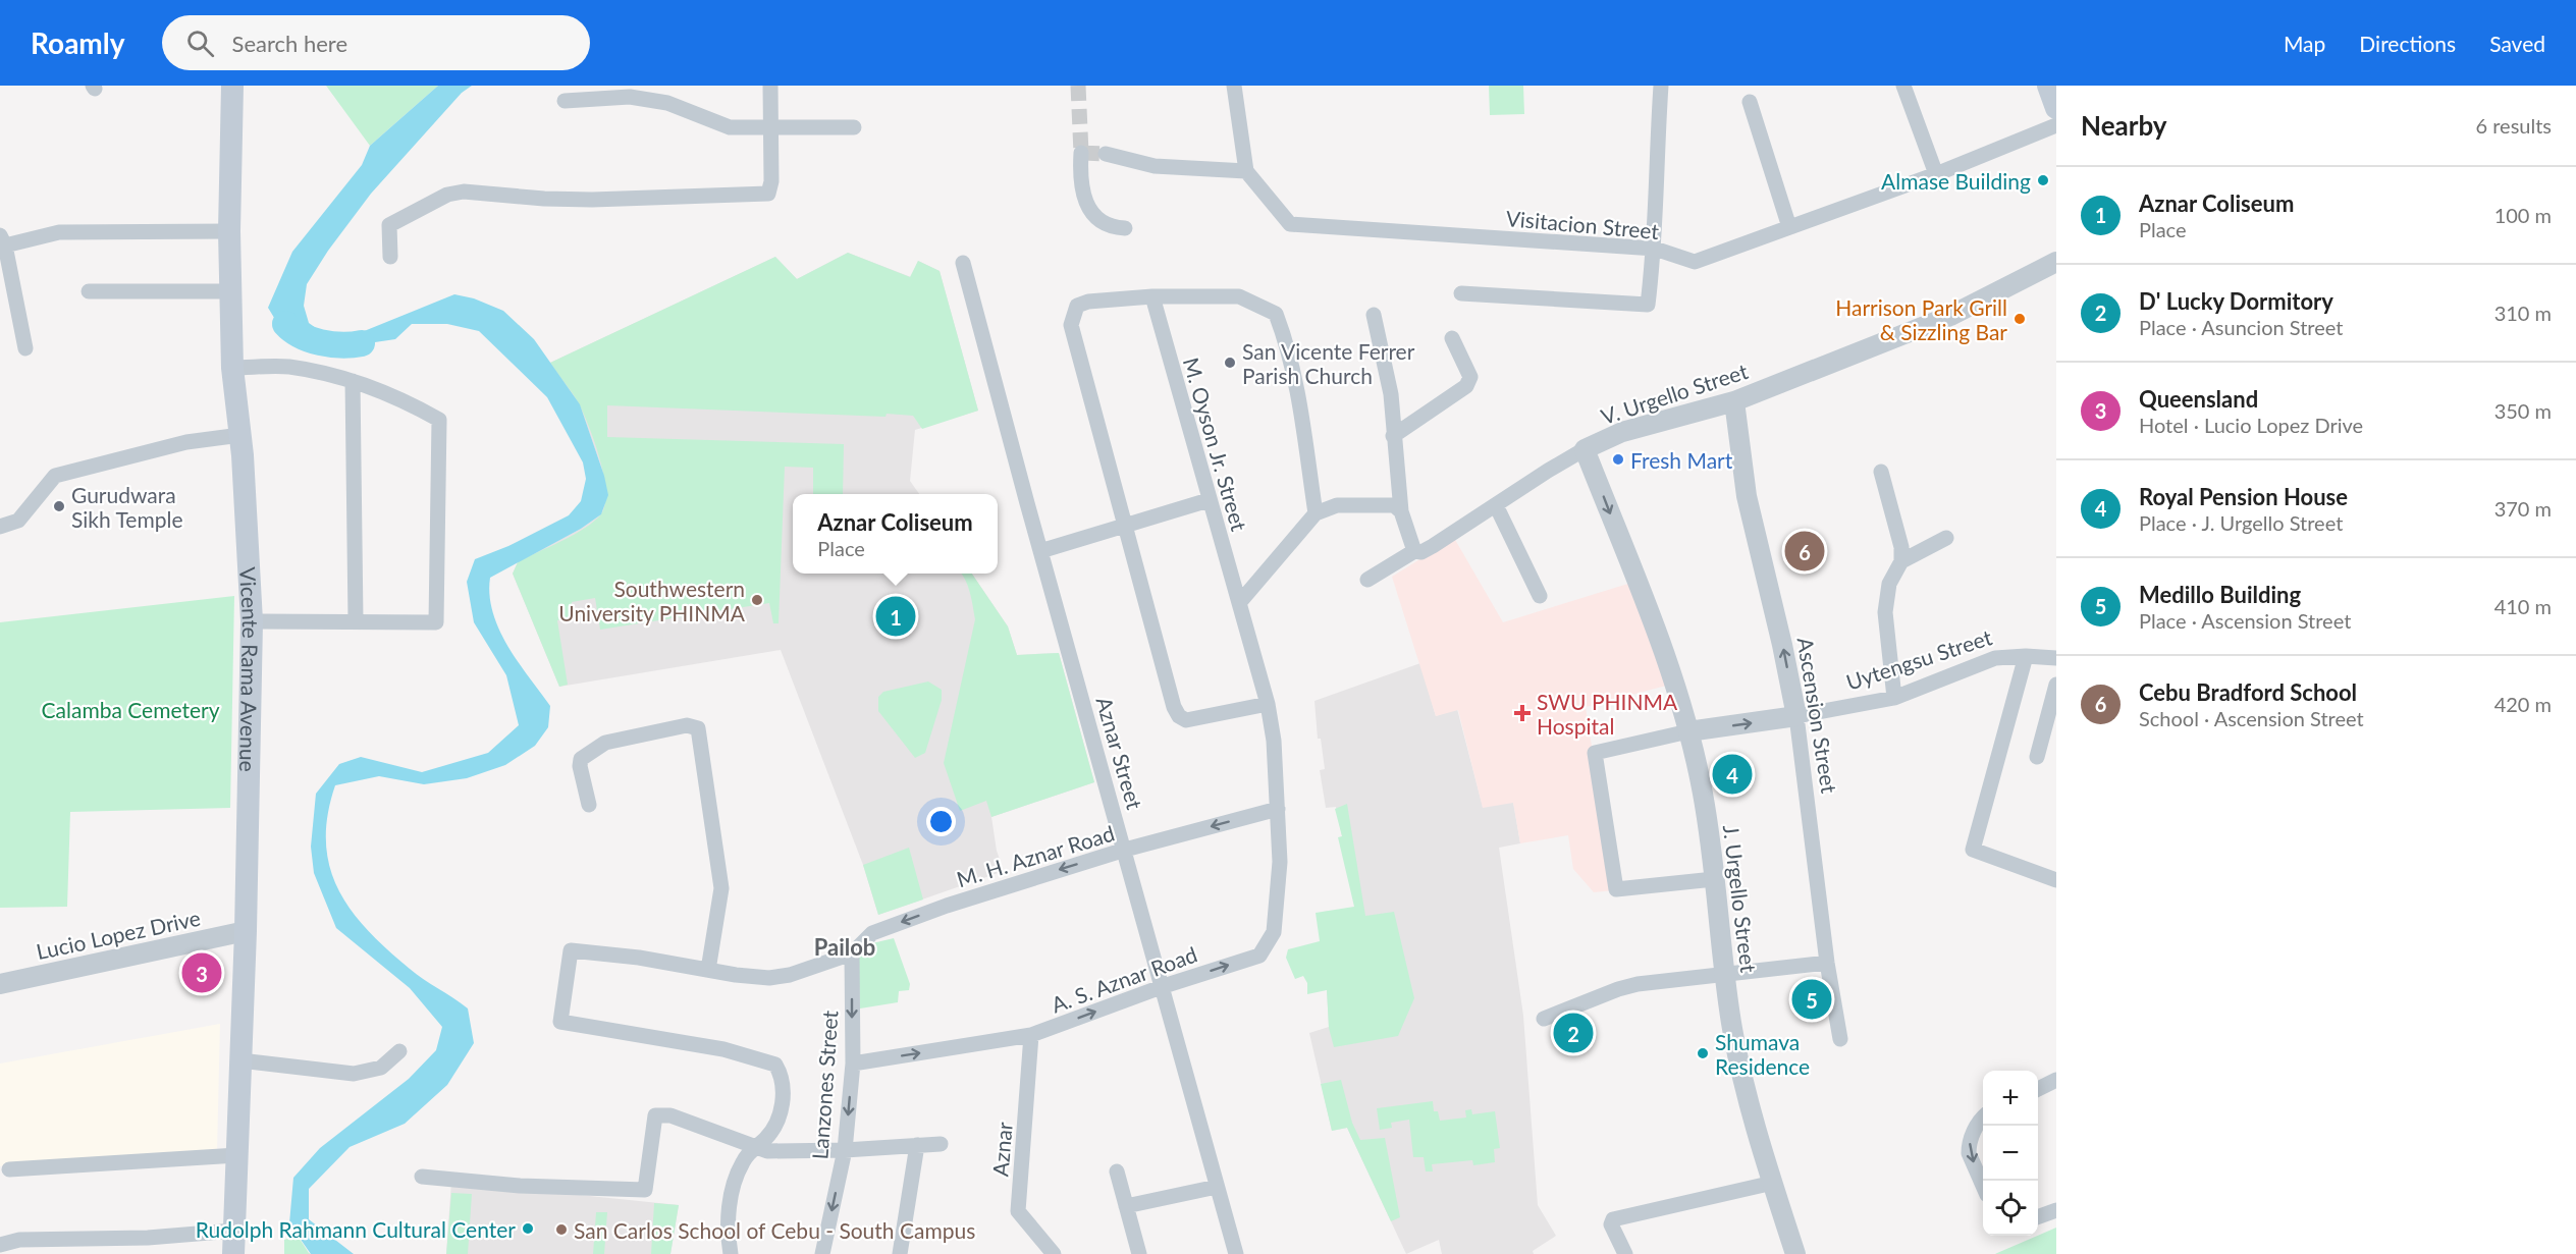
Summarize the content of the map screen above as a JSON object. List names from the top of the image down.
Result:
{
  "streets": {
    "main road": ["Vicente Rama Avenue"],
    "street": [
      "Visitacion Street",
      "V. Urgello Street",
      "M. Oyson Jr. Street",
      "Uytengsu Street",
      "Ascension Street",
      "Aznar Street",
      "M. H. Aznar Road",
      "J. Urgello Street",
      "Lucio Lopez Drive",
      "A. S. Aznar Road",
      "Lanzones Street",
      "Aznar"
    ]
  },
  "crossings": [
    ["V. Urgello Street", "Ascension Street"],
    ["V. Urgello Street", "J. Urgello Street"],
    ["M. Oyson Jr. Street", "A. S. Aznar Road"],
    ["Uytengsu Street", "Ascension Street"],
    ["Uytengsu Street", "J. Urgello Street"],
    ["Vicente Rama Avenue", "Lucio Lopez Drive"],
    ["Aznar Street", "M. H. Aznar Road"],
    ["Aznar Street", "A. S. Aznar Road"],
    ["M. H. Aznar Road", "A. S. Aznar Road"],
    ["M. H. Aznar Road", "Lanzones Street"],
    ["A. S. Aznar Road", "Lanzones Street"],
    ["A. S. Aznar Road", "Aznar"]
  ],
  "one_way": ["M. H. Aznar Road", "A. S. Aznar Road"],
  "districts": ["Pailob"],
  "parks": ["Calamba Cemetery"],
  "places": {
    "other": [
      "Almase Building",
      "Harrison Park Grill & Sizzling Bar",
      "San Vicente Ferrer Parish Church",
      "Fresh Mart",
      "Gurudwara Sikh Temple",
      "Southwestern University PHINMA",
      "Shumava Residence",
      "Rudolph Rahmann Cultural Center",
      "San Carlos School of Cebu - South Campus"
    ],
    "health": ["SWU PHINMA Hospital"]
  },
  "page": {
    "header": "Roamly",
    "search": "Search here",
    "nav": ["Map", "Directions", "Saved"],
    "heading": ["Nearby", "6 results"],
    "list": [
      {
        "mark": "1",
        "name": "Aznar Coliseum",
        "note": "Place",
        "value": "100 m"
      },
      {
        "mark": "2",
        "name": "D' Lucky Dormitory",
        "note": "Place · Asuncion Street",
        "value": "310 m"
      },
      {
        "mark": "3",
        "name": "Queensland",
        "note": "Hotel · Lucio Lopez Drive",
        "value": "350 m"
      },
      {
        "mark": "4",
        "name": "Royal Pension House",
        "note": "Place · J. Urgello Street",
        "value": "370 m"
      },
      {
        "mark": "5",
        "name": "Medillo Building",
        "note": "Place · Ascension Street",
        "value": "410 m"
      },
      {
        "mark": "6",
        "name": "Cebu Bradford School",
        "note": "School · Ascension Street",
        "value": "420 m"
      }
    ],
    "popup": ["Aznar Coliseum", "Place"],
    "pins": [
      "6",
      "1",
      "4",
      "3",
      "5",
      "2"
    ],
    "map_buttons": ["+", "−"]
  }
}
